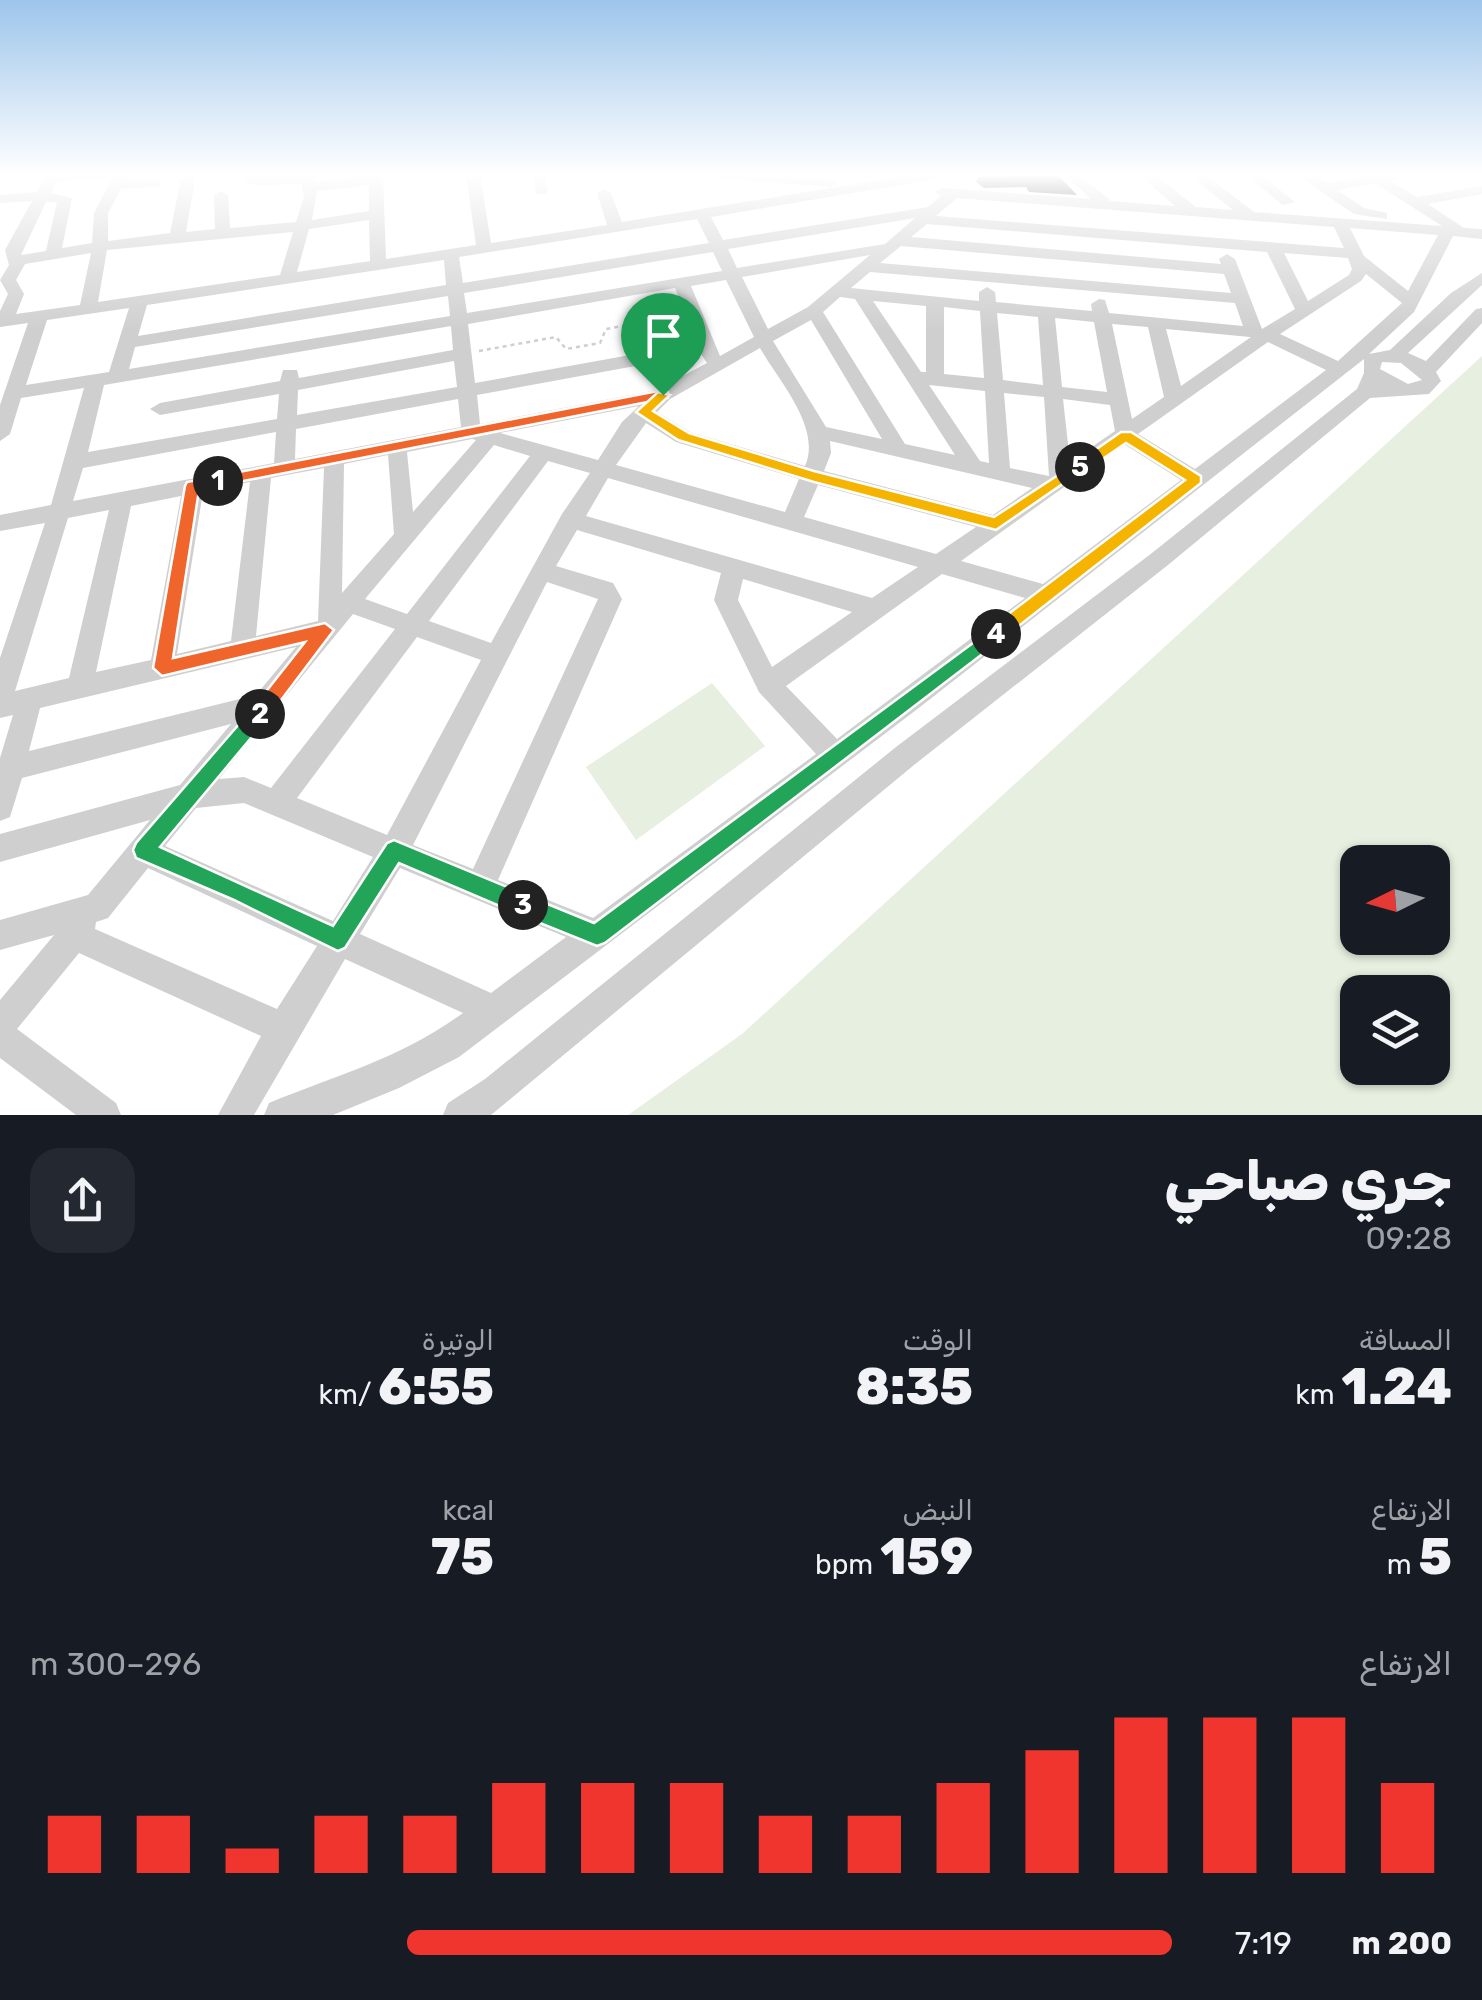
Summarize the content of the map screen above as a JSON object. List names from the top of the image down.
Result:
{
  "north": "left",
  "page": {
    "pins": [
      "5",
      "1",
      "4",
      "2",
      "3"
    ],
    "heading": ["جري صباحي", "09:28"],
    "stats": [
      ["المسافة", "1.24 km"],
      ["الوقت", "8:35"],
      ["الوتيرة", "6:55 /km"],
      ["الارتفاع", "5 m"],
      ["النبض", "159 bpm"],
      ["kcal", "75"]
    ],
    "chart": ["الارتفاع", "296–300 m"],
    "list": [
      {
        "name": "200 m",
        "note": "7:19"
      }
    ]
  }
}
